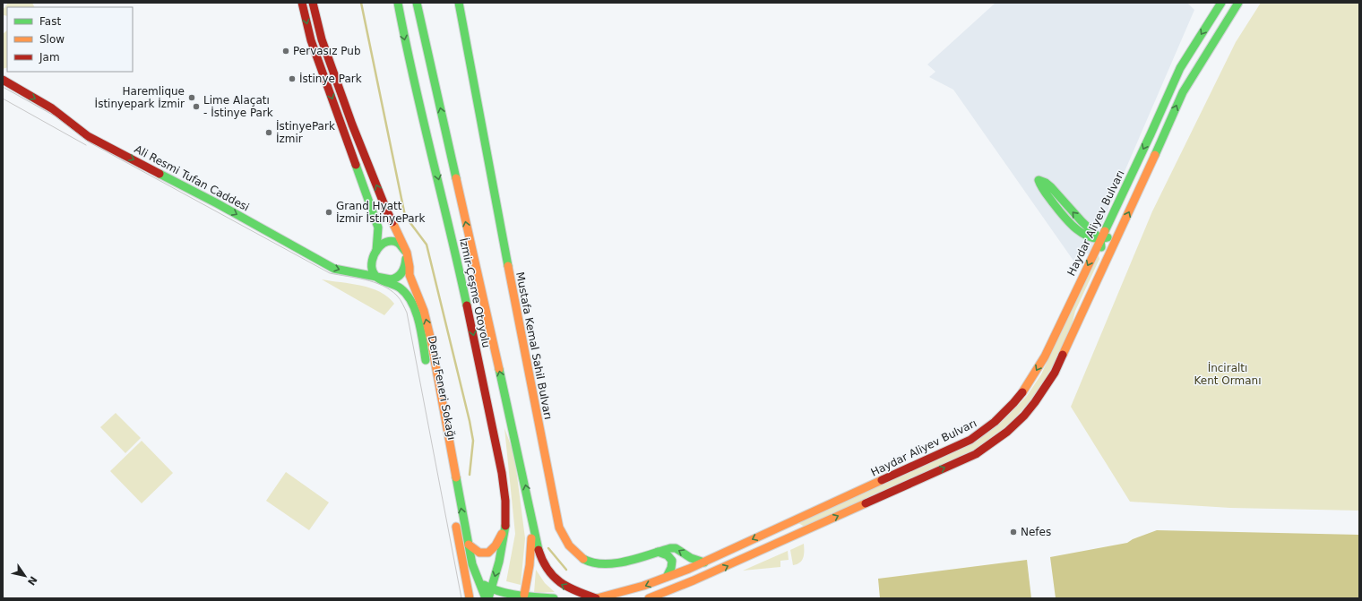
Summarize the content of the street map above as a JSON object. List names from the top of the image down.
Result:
{
  "streets": {
    "main road": [
      "Ali Resmi Tufan Caddesi",
      "Haydar Aliyev Bulvarı",
      "İzmir-Çeşme Otoyolu",
      "Mustafa Kemal Sahil Bulvarı",
      "Deniz Feneri Sokağı"
    ]
  },
  "crossings": [
    ["Ali Resmi Tufan Caddesi", "Deniz Feneri Sokağı"],
    ["Haydar Aliyev Bulvarı", "Mustafa Kemal Sahil Bulvarı"]
  ],
  "one_way": ["Ali Resmi Tufan Caddesi"],
  "parks": ["İnciraltı Kent Ormanı"],
  "places": [
    "Pervasız Pub",
    "İstinye Park",
    "Haremlique İstinyepark İzmir",
    "Lime Alaçatı - İstinye Park",
    "İstinyePark İzmir",
    "Grand Hyatt İzmir İstinyePark",
    "Nefes"
  ],
  "legend": ["Fast", "Slow", "Jam"],
  "north": "bottom right"
}
